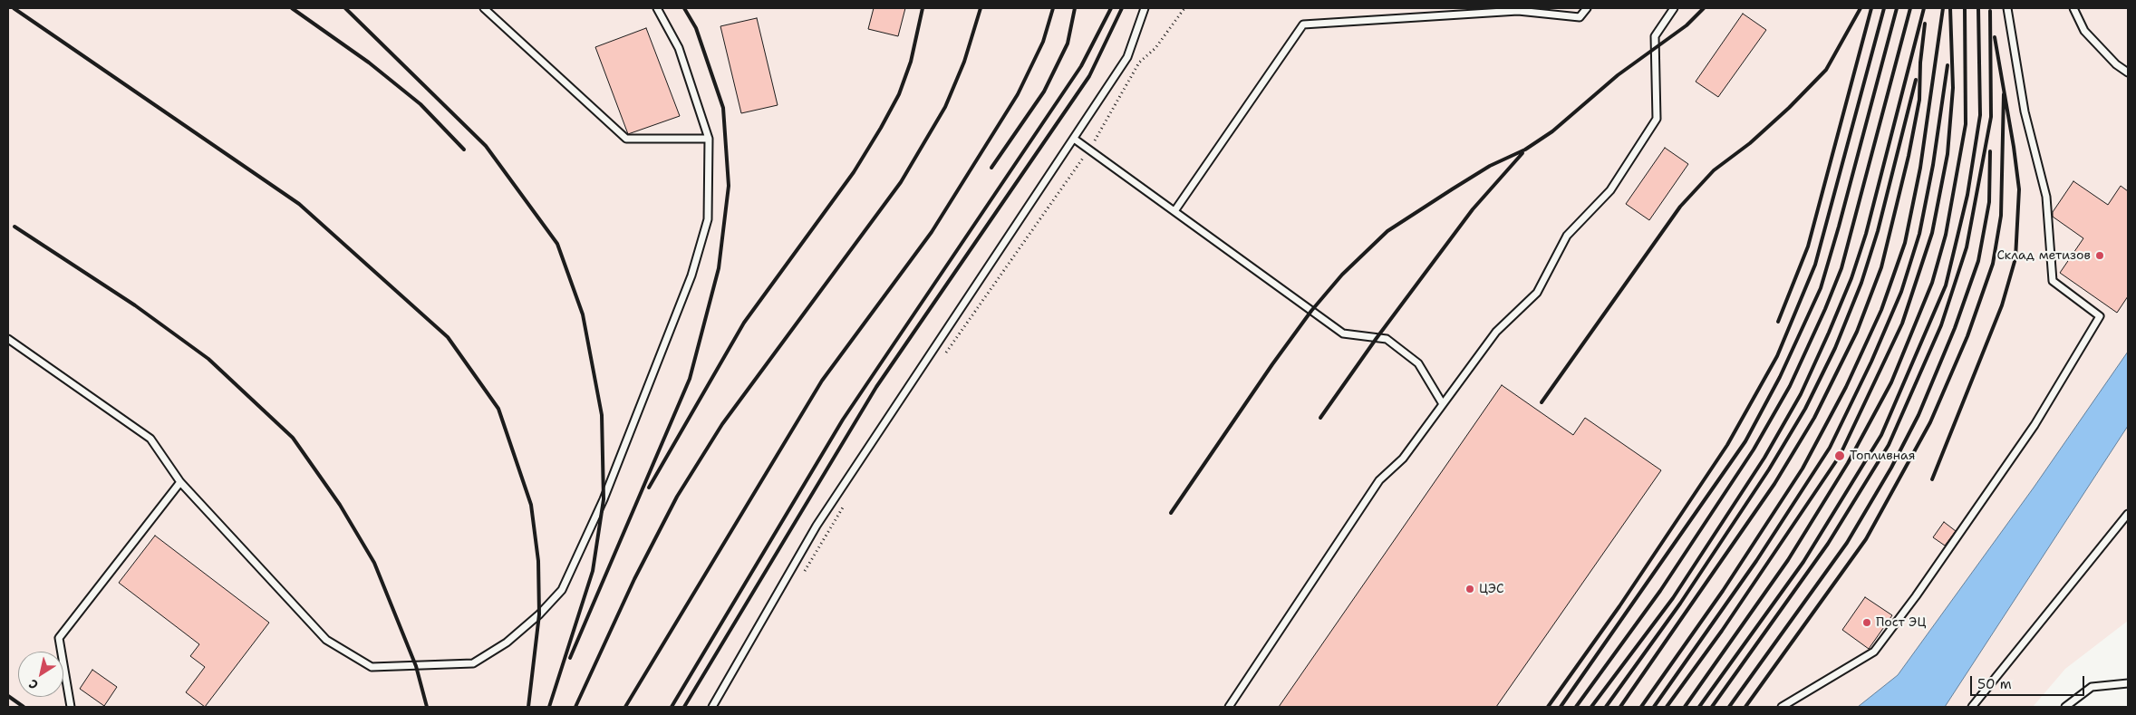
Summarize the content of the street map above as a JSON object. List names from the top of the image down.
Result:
{
  "places": [
    "Склад метизов",
    "Топливная",
    "ЦЭС",
    "Пост ЭЦ"
  ],
  "scale_bar": "50 m",
  "north": "bottom left"
}
